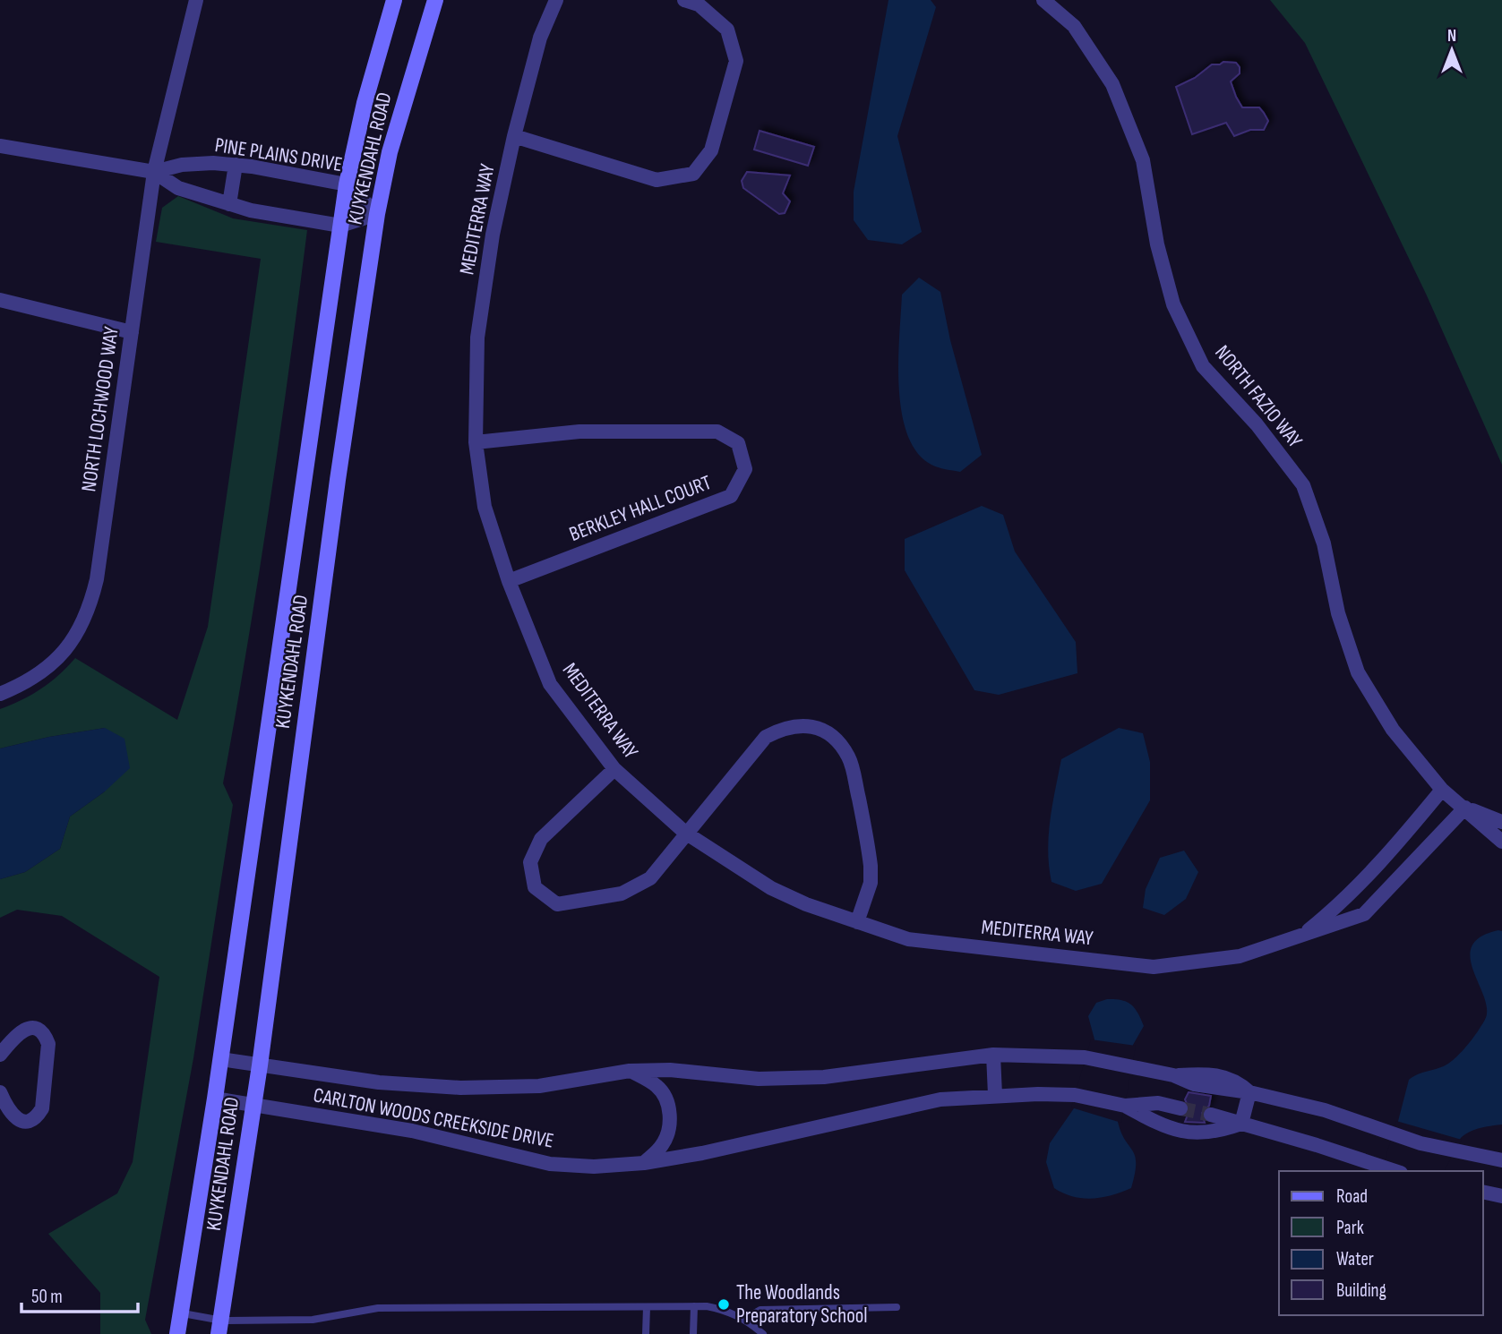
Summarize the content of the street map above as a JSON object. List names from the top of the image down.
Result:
{
  "streets": {
    "main road": ["KUYKENDAHL ROAD"],
    "street": [
      "PINE PLAINS DRIVE",
      "MEDITERRA WAY",
      "NORTH FAZIO WAY",
      "NORTH LOCHWOOD WAY",
      "BERKLEY HALL COURT",
      "CARLTON WOODS CREEKSIDE DRIVE"
    ]
  },
  "crossings": [
    ["PINE PLAINS DRIVE", "KUYKENDAHL ROAD"],
    ["PINE PLAINS DRIVE", "NORTH LOCHWOOD WAY"],
    ["KUYKENDAHL ROAD", "CARLTON WOODS CREEKSIDE DRIVE"],
    ["MEDITERRA WAY", "NORTH FAZIO WAY"],
    ["MEDITERRA WAY", "BERKLEY HALL COURT"]
  ],
  "places": ["The Woodlands Preparatory School"],
  "legend": [
    "Road",
    "Park",
    "Water",
    "Building"
  ],
  "scale_bar": "50 m",
  "north": "top"
}
